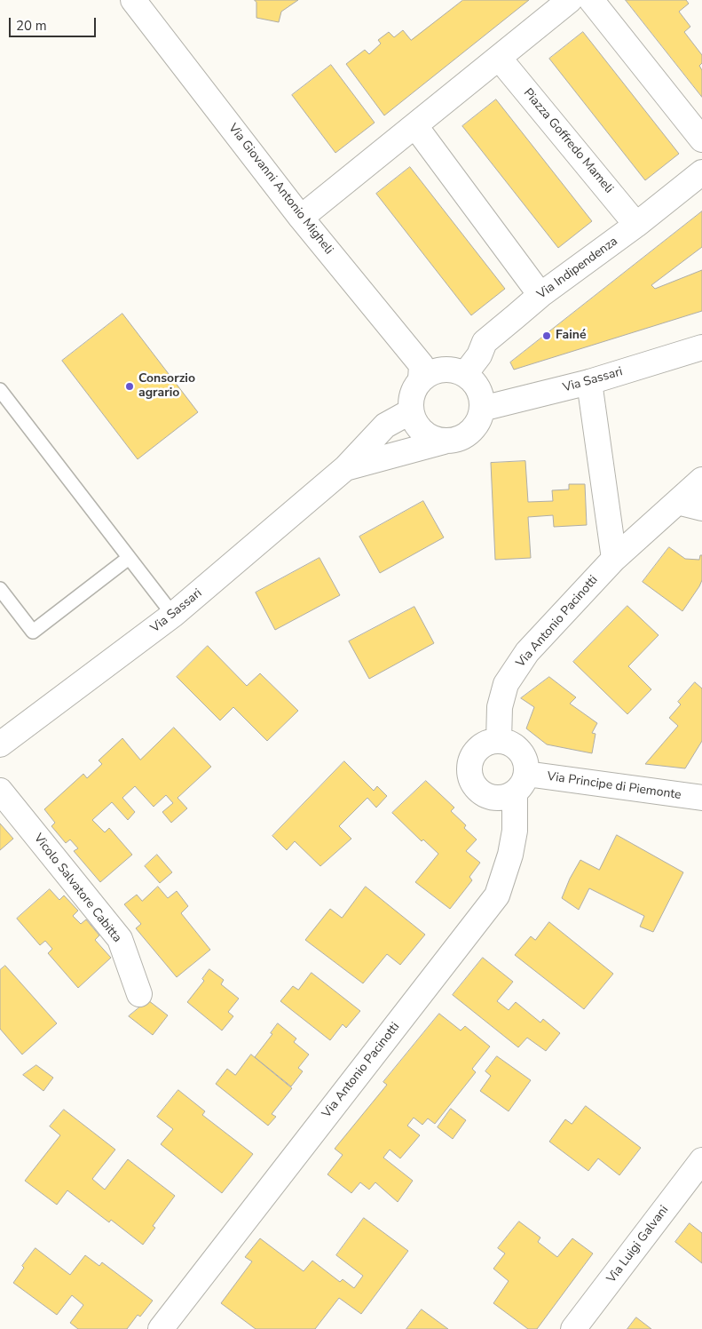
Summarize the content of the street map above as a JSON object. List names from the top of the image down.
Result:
{
  "streets": {
    "street": [
      "Piazza Goffredo Mameli",
      "Via Giovanni Antonio Migheli",
      "Via Indipendenza",
      "Via Sassari",
      "Via Antonio Pacinotti",
      "Via Principe di Piemonte",
      "Vicolo Salvatore Cabitta",
      "Via Luigi Galvani"
    ]
  },
  "crossings": [
    ["Piazza Goffredo Mameli", "Via Indipendenza"],
    ["Via Giovanni Antonio Migheli", "Via Indipendenza"],
    ["Via Giovanni Antonio Migheli", "Via Sassari"],
    ["Via Indipendenza", "Via Sassari"],
    ["Via Antonio Pacinotti", "Via Principe di Piemonte"]
  ],
  "places": ["Fainé", "Consorzio agrario"],
  "scale_bar": "20 m"
}
